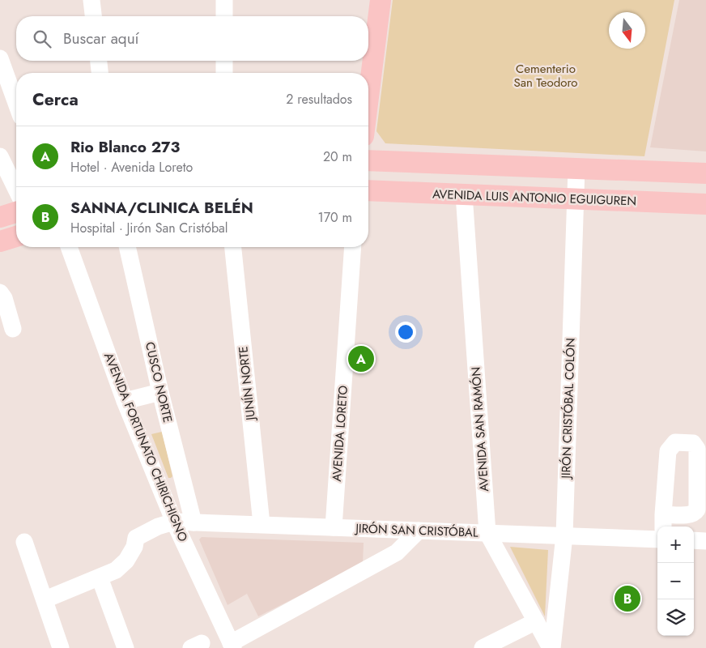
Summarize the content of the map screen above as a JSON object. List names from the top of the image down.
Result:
{
  "streets": {
    "main road": ["AVENIDA LUIS ANTONIO EGUIGUREN"],
    "street": [
      "CUSCO NORTE",
      "JUNÍN NORTE",
      "JIRÓN CRISTÓBAL COLÓN",
      "AVENIDA SAN RAMÓN",
      "AVENIDA LORETO",
      "AVENIDA FORTUNATO CHIRICHIGNO",
      "JIRÓN SAN CRISTÓBAL"
    ]
  },
  "crossings": [
    ["AVENIDA LUIS ANTONIO EGUIGUREN", "JIRÓN CRISTÓBAL COLÓN"],
    ["AVENIDA LUIS ANTONIO EGUIGUREN", "AVENIDA SAN RAMÓN"],
    ["CUSCO NORTE", "JIRÓN SAN CRISTÓBAL"],
    ["JUNÍN NORTE", "JIRÓN SAN CRISTÓBAL"],
    ["JIRÓN CRISTÓBAL COLÓN", "AVENIDA SAN RAMÓN"],
    ["JIRÓN CRISTÓBAL COLÓN", "JIRÓN SAN CRISTÓBAL"],
    ["AVENIDA SAN RAMÓN", "JIRÓN SAN CRISTÓBAL"],
    ["AVENIDA LORETO", "JIRÓN SAN CRISTÓBAL"],
    ["AVENIDA FORTUNATO CHIRICHIGNO", "JIRÓN SAN CRISTÓBAL"]
  ],
  "parks": ["Cementerio San Teodoro"],
  "north": "bottom",
  "page": {
    "search": "Buscar aquí",
    "heading": ["Cerca", "2 resultados"],
    "list": [
      {
        "mark": "A",
        "name": "Rio Blanco 273",
        "note": "Hotel · Avenida Loreto",
        "value": "20 m"
      },
      {
        "mark": "B",
        "name": "SANNA/CLINICA BELÉN",
        "note": "Hospital · Jirón San Cristóbal",
        "value": "170 m"
      }
    ],
    "pins": ["A", "B"],
    "map_buttons": ["+", "−"]
  }
}
